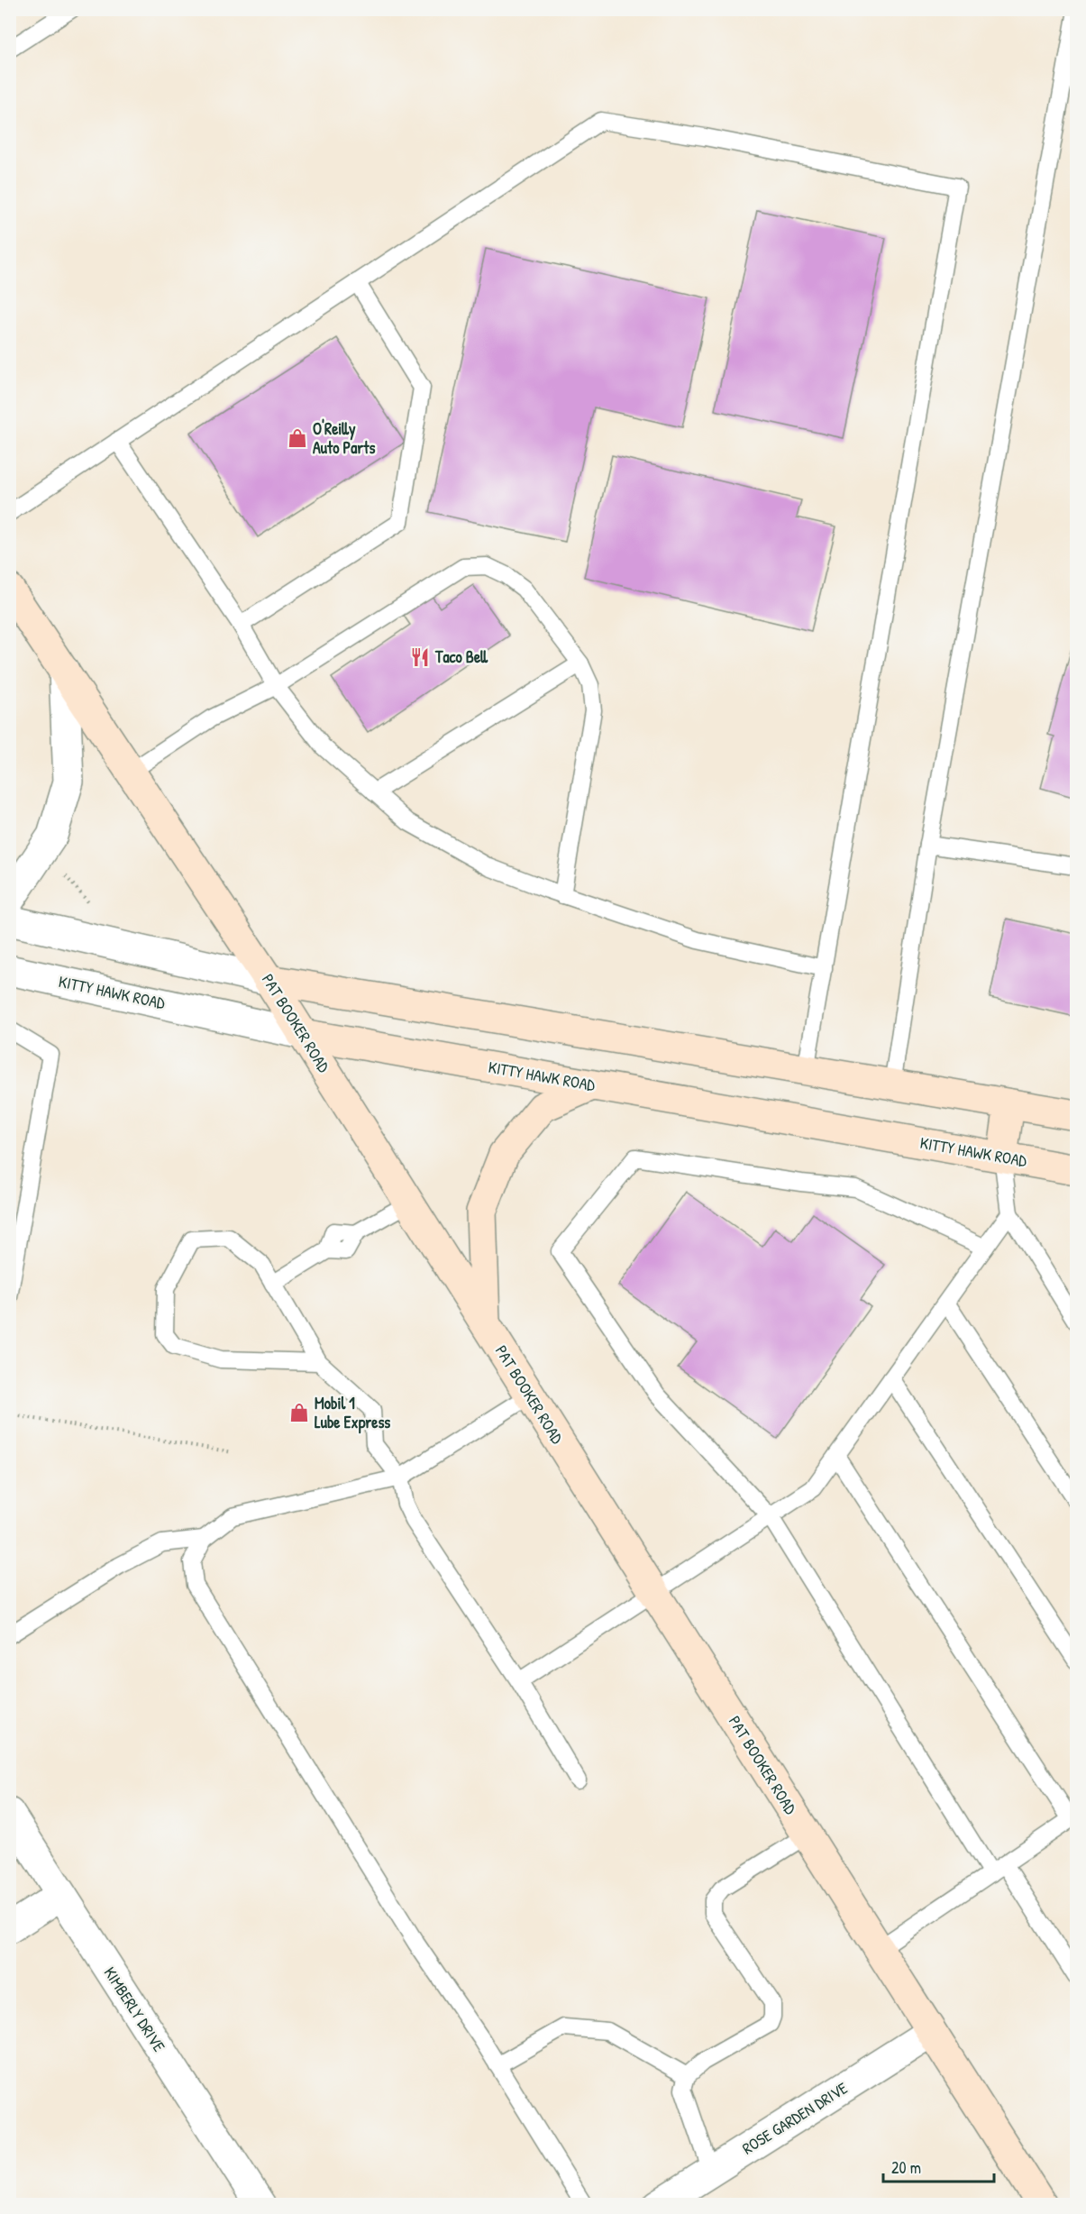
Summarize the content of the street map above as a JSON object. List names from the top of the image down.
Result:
{
  "streets": {
    "main road": ["KITTY HAWK ROAD", "PAT BOOKER ROAD"],
    "street": ["KIMBERLY DRIVE", "ROSE GARDEN DRIVE"]
  },
  "crossings": [
    ["KITTY HAWK ROAD", "PAT BOOKER ROAD"],
    ["PAT BOOKER ROAD", "ROSE GARDEN DRIVE"]
  ],
  "places": {
    "shop": ["O'Reilly Auto Parts", "Mobil 1 Lube Express"],
    "restaurant": ["Taco Bell"]
  },
  "scale_bar": "20 m"
}
